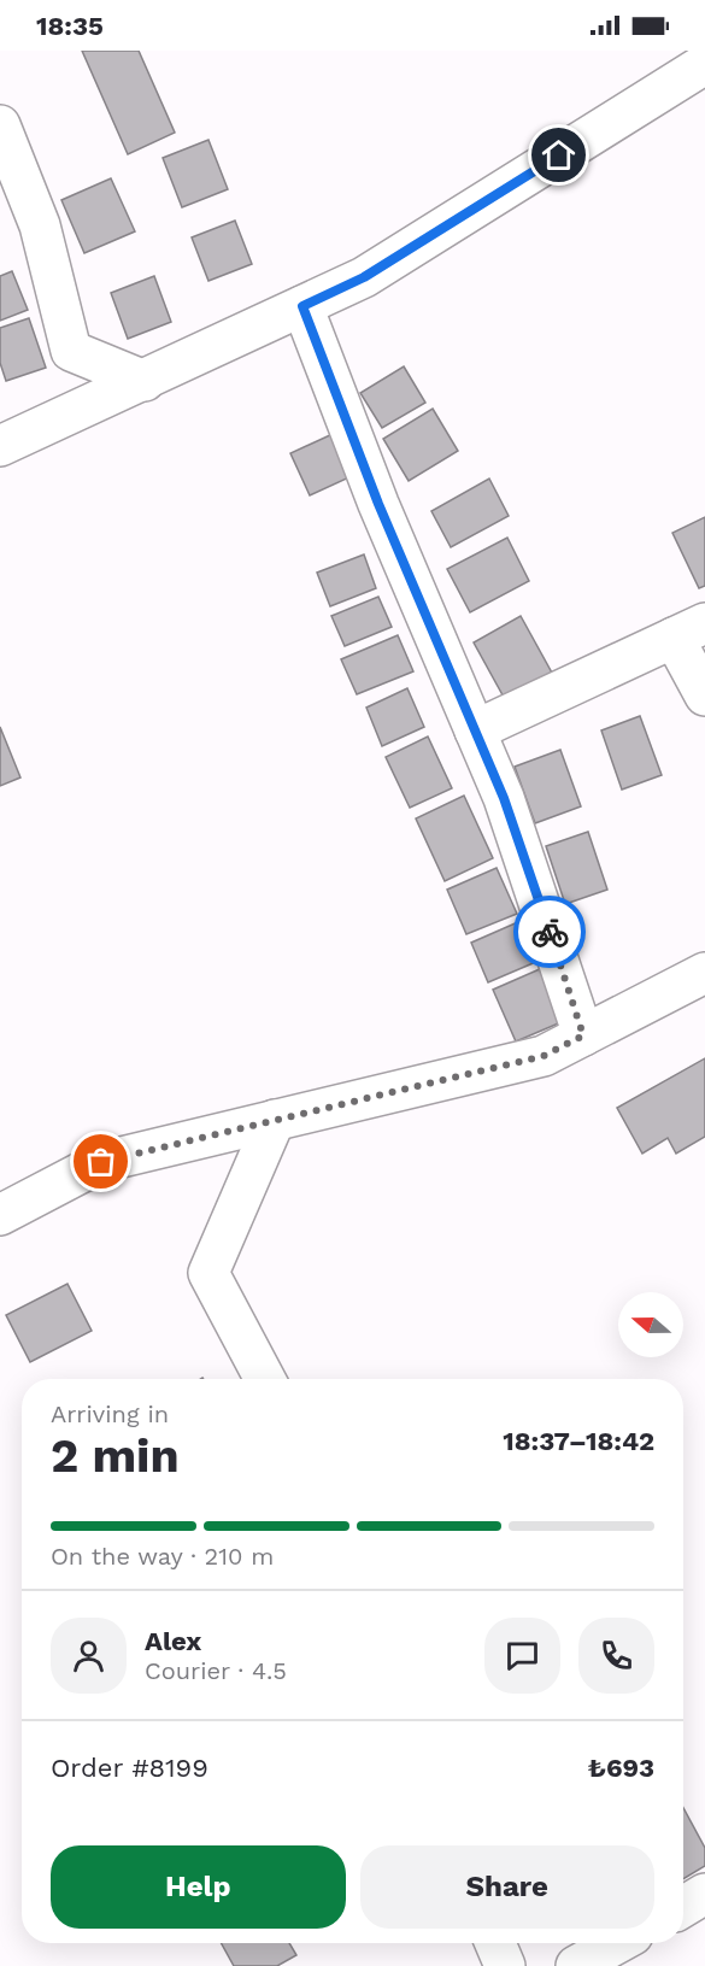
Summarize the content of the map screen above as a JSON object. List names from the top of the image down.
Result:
{
  "north": "left",
  "page": {
    "status": "18:35",
    "heading": ["2 min", "Arriving in", "18:37–18:42"],
    "panel": [
      "Alex",
      "Courier · 4.5",
      "Order #8199",
      "₺693"
    ],
    "bar": "On the way · 210 m",
    "buttons": ["Help", "Share"]
  }
}
